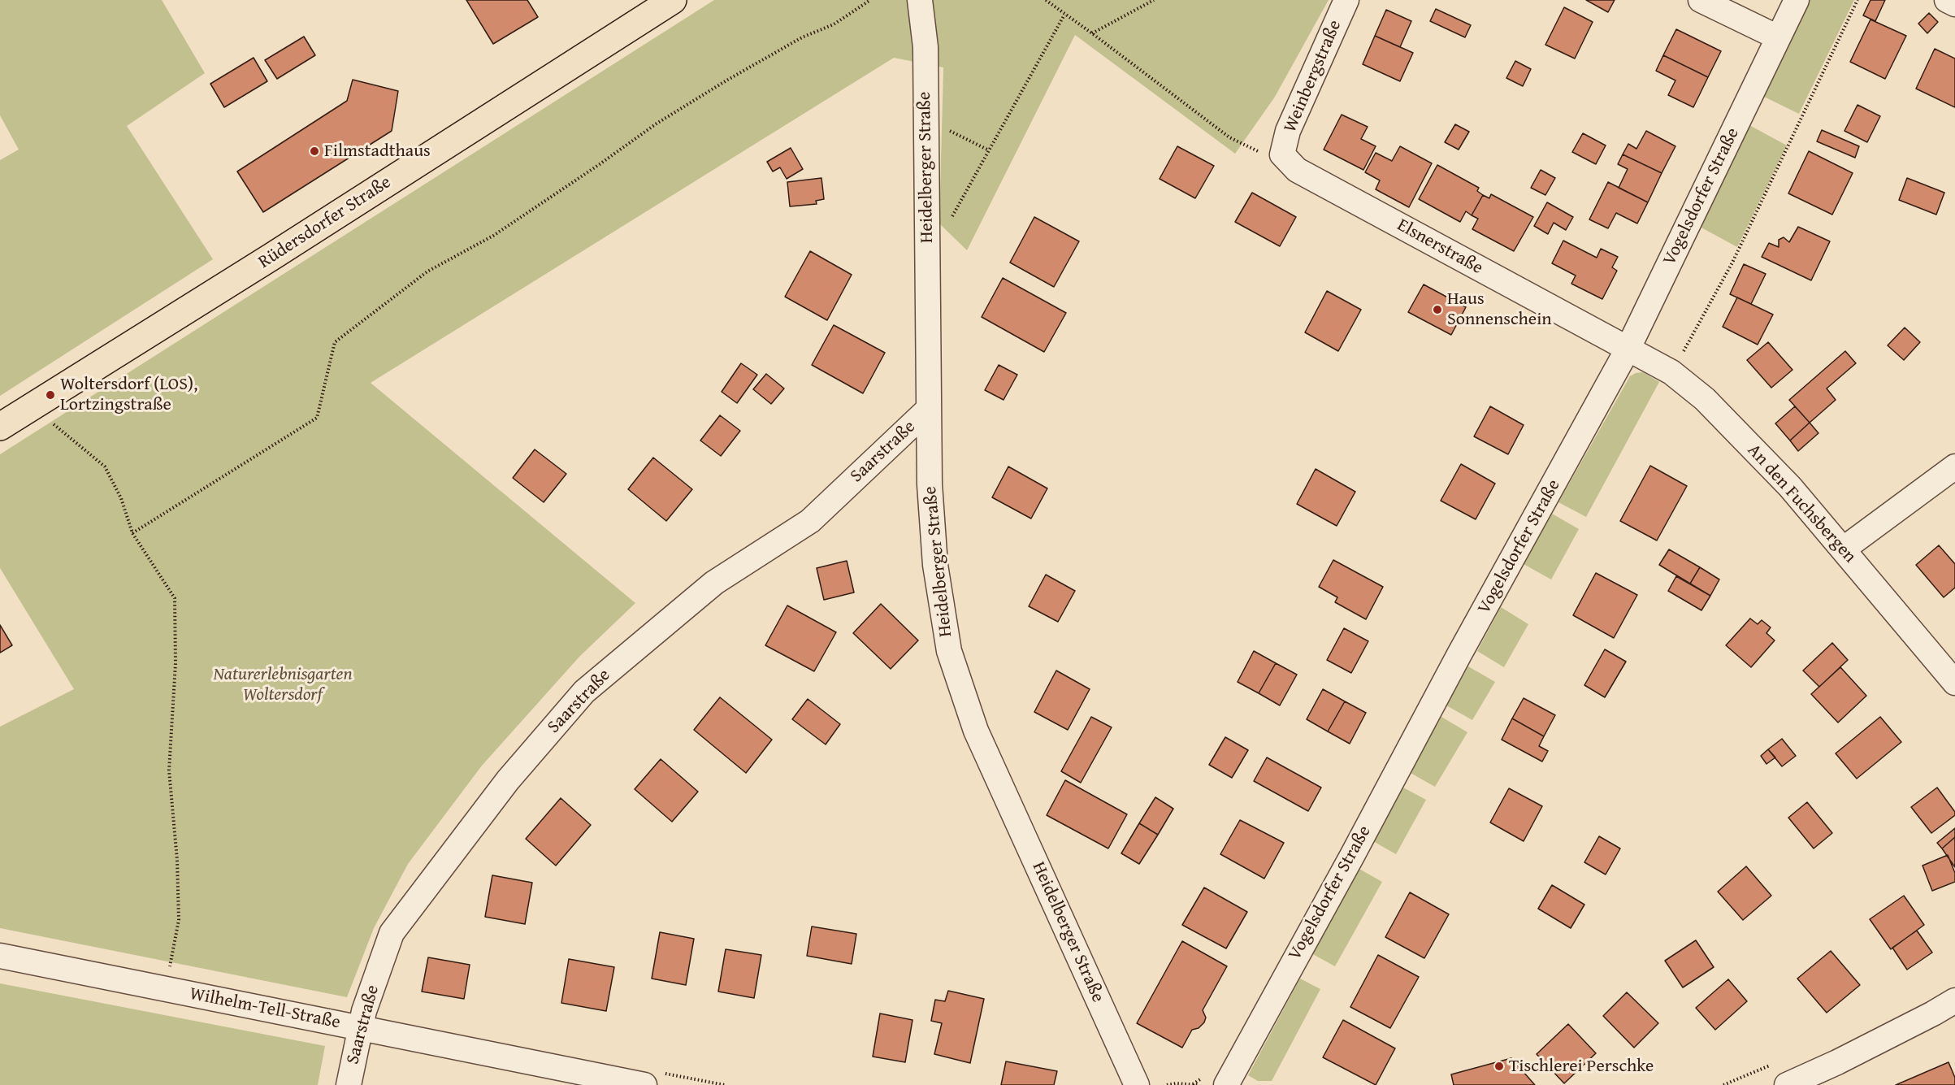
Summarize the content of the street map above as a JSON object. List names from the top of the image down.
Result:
{
  "streets": {
    "main road": ["Rüdersdorfer Straße"],
    "street": [
      "Weinbergstraße",
      "Heidelberger Straße",
      "Vogelsdorfer Straße",
      "Elsnerstraße",
      "Saarstraße",
      "An den Fuchsbergen",
      "Wilhelm-Tell-Straße"
    ]
  },
  "crossings": [
    ["Weinbergstraße", "Elsnerstraße"],
    ["Heidelberger Straße", "Saarstraße"],
    ["Vogelsdorfer Straße", "Elsnerstraße"],
    ["Vogelsdorfer Straße", "An den Fuchsbergen"],
    ["Elsnerstraße", "An den Fuchsbergen"],
    ["Saarstraße", "Wilhelm-Tell-Straße"]
  ],
  "parks": ["Naturerlebnisgarten Woltersdorf"],
  "places": [
    "Filmstadthaus",
    "Haus Sonnenschein",
    "Woltersdorf (LOS), Lortzingstraße",
    "Tischlerei Perschke"
  ]
}
